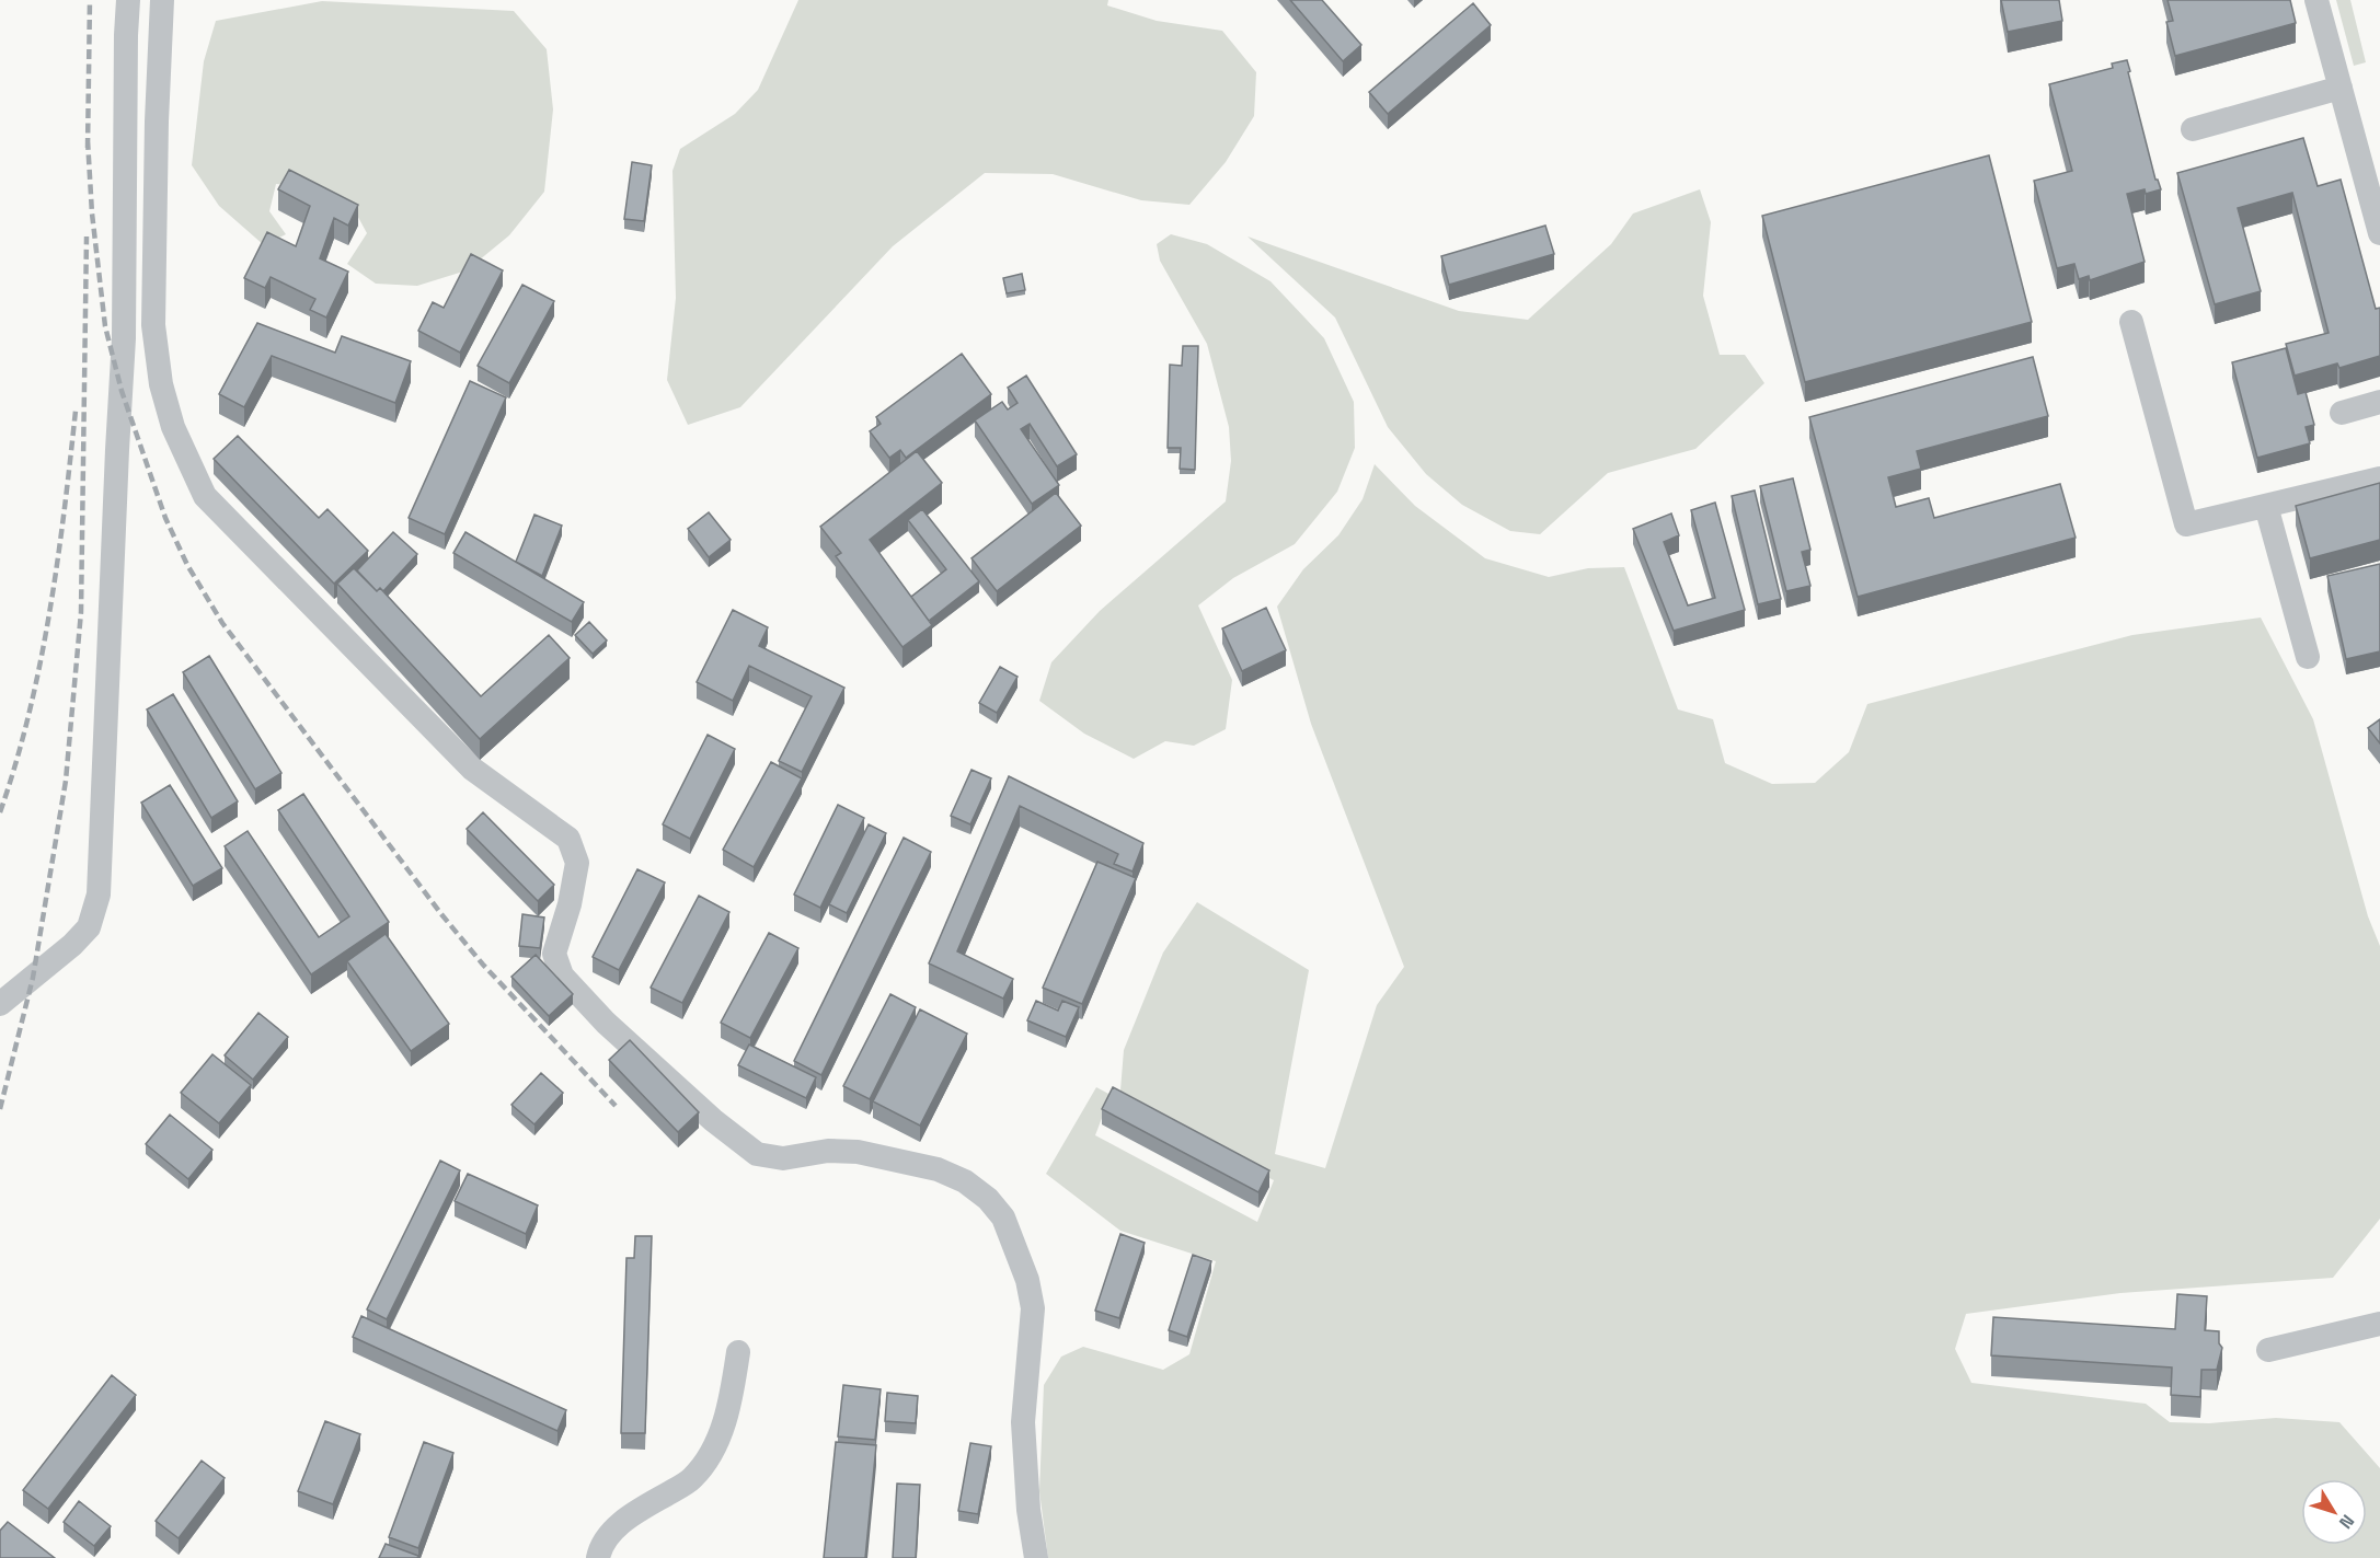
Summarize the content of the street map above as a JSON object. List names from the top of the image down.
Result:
{
  "north": "bottom right"
}
